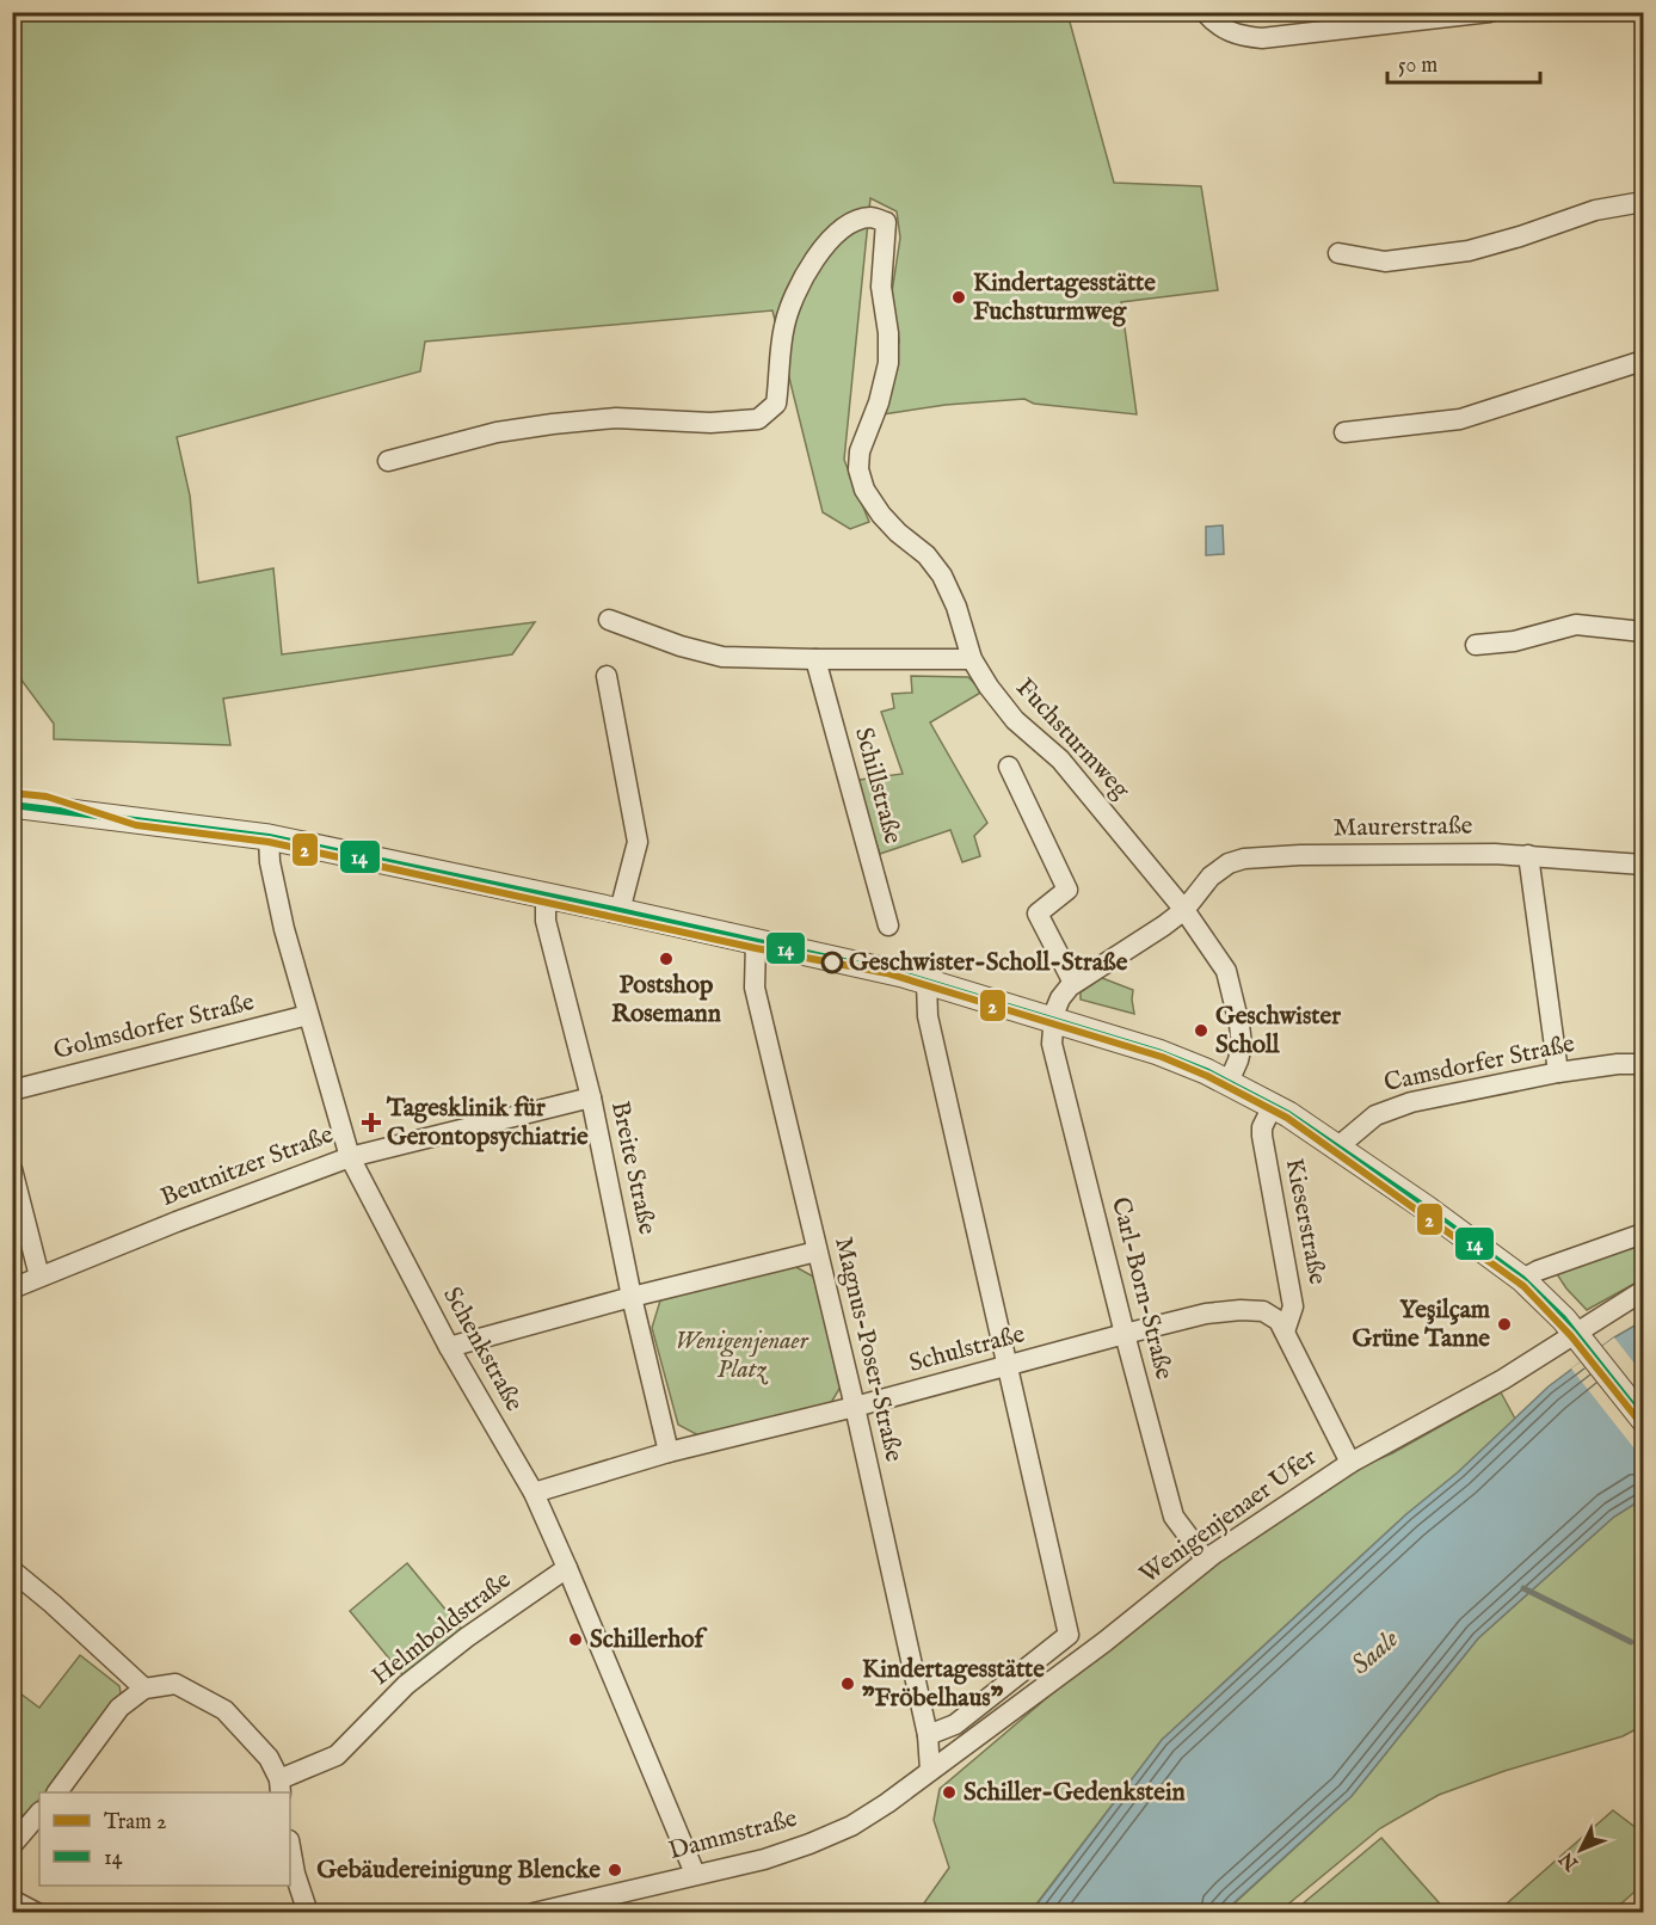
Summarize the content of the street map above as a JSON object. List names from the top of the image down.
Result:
{
  "streets": {
    "street": [
      "Fuchsturmweg",
      "Schillstraße",
      "Maurerstraße",
      "Golmsdorfer Straße",
      "Camsdorfer Straße",
      "Beutnitzer Straße",
      "Breite Straße",
      "Kieserstraße",
      "Carl-Born-Straße",
      "Schenkstraße",
      "Magnus-Poser-Straße",
      "Schulstraße",
      "Wenigenjenaer Ufer",
      "Helmboldstraße",
      "Dammstraße"
    ]
  },
  "crossings": [
    ["Fuchsturmweg", "Maurerstraße"],
    ["Golmsdorfer Straße", "Schenkstraße"],
    ["Beutnitzer Straße", "Breite Straße"],
    ["Beutnitzer Straße", "Schenkstraße"],
    ["Breite Straße", "Schulstraße"],
    ["Kieserstraße", "Schulstraße"],
    ["Carl-Born-Straße", "Schulstraße"],
    ["Carl-Born-Straße", "Wenigenjenaer Ufer"],
    ["Schenkstraße", "Schulstraße"],
    ["Schenkstraße", "Helmboldstraße"],
    ["Schenkstraße", "Dammstraße"],
    ["Magnus-Poser-Straße", "Schulstraße"],
    ["Magnus-Poser-Straße", "Wenigenjenaer Ufer"],
    ["Magnus-Poser-Straße", "Dammstraße"],
    ["Wenigenjenaer Ufer", "Dammstraße"]
  ],
  "water": ["Saale"],
  "parks": ["Wenigenjenaer Platz"],
  "places": {
    "other": [
      "Kindertagesstätte Fuchsturmweg",
      "Postshop Rosemann",
      "Geschwister-Scholl-Straße",
      "Geschwister Scholl",
      "Yeşilçam Grüne Tanne",
      "Schillerhof",
      "Kindertagesstätte \"Fröbelhaus\"",
      "Schiller-Gedenkstein",
      "Gebäudereinigung Blencke"
    ],
    "health": ["Tagesklinik für Gerontopsychiatrie"]
  },
  "lines": ["tram line 2", "transit line 14"],
  "legend": ["Tram 2", "14"],
  "scale_bar": "50 m",
  "north": "bottom left"
}
